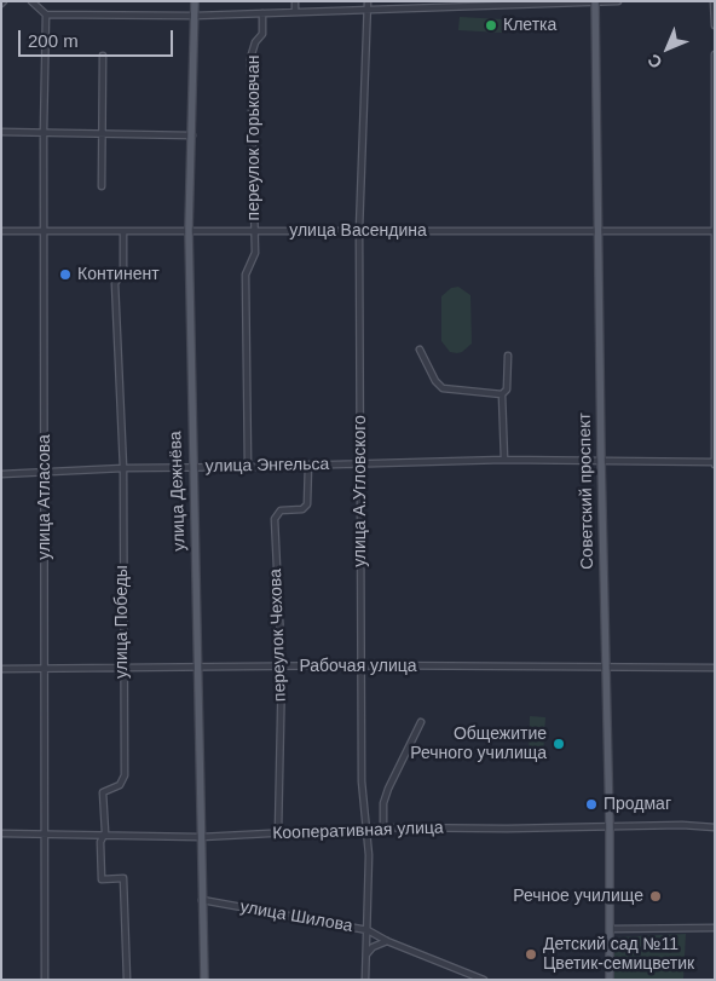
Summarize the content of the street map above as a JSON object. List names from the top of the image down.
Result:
{
  "streets": {
    "main road": ["улица Дежнёва", "Советский проспект"],
    "street": [
      "переулок Горьковчан",
      "улица Васендина",
      "улица Энгельса",
      "улица А.Угловского",
      "улица Атласова",
      "улица Победы",
      "переулок Чехова",
      "Рабочая улица",
      "Кооперативная улица",
      "улица Шилова"
    ]
  },
  "crossings": [
    ["переулок Горьковчан", "улица Васендина"],
    ["улица Васендина", "улица Дежнёва"],
    ["улица Васендина", "улица А.Угловского"],
    ["улица Васендина", "Советский проспект"],
    ["улица Васендина", "улица Атласова"],
    ["улица Васендина", "улица Победы"],
    ["улица Энгельса", "улица Дежнёва"],
    ["улица Энгельса", "улица А.Угловского"],
    ["улица Энгельса", "Советский проспект"],
    ["улица Энгельса", "улица Атласова"],
    ["улица Энгельса", "улица Победы"],
    ["улица Энгельса", "переулок Чехова"],
    ["улица Дежнёва", "Рабочая улица"],
    ["улица Дежнёва", "Кооперативная улица"],
    ["улица Дежнёва", "улица Шилова"],
    ["улица А.Угловского", "Рабочая улица"],
    ["улица А.Угловского", "Кооперативная улица"],
    ["улица А.Угловского", "улица Шилова"],
    ["Советский проспект", "Рабочая улица"],
    ["Советский проспект", "Кооперативная улица"],
    ["улица Атласова", "Рабочая улица"],
    ["улица Атласова", "Кооперативная улица"],
    ["улица Победы", "Рабочая улица"],
    ["улица Победы", "Кооперативная улица"],
    ["переулок Чехова", "Рабочая улица"],
    ["переулок Чехова", "Кооперативная улица"]
  ],
  "places": [
    "Клетка",
    "Континент",
    "Общежитие Речного училища",
    "Продмаг",
    "Речное училище",
    "Детский сад №11 Цветик-семицветик"
  ],
  "scale_bar": "200 m",
  "north": "bottom left"
}
